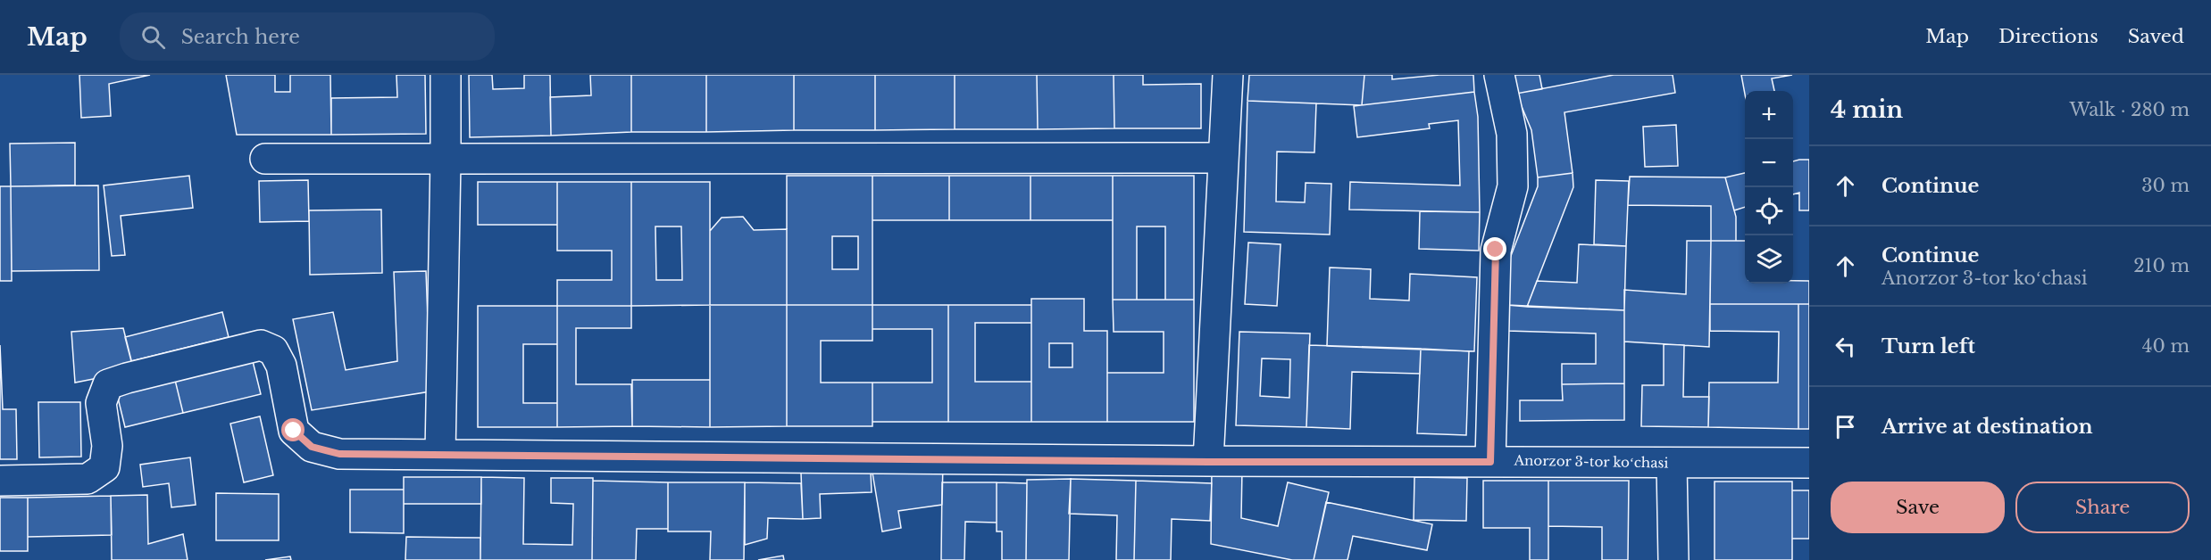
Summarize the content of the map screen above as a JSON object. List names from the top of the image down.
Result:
{
  "streets": {
    "street": ["Anorzor 3-tor koʻchasi"]
  },
  "page": {
    "header": "Map",
    "search": "Search here",
    "nav": ["Map", "Directions", "Saved"],
    "heading": ["4 min", "Walk · 280 m"],
    "map_buttons": ["+", "−"],
    "list": [
      ["Continue", "30 m"],
      ["Continue", "Anorzor 3-tor koʻchasi", "210 m"],
      ["Turn left", "40 m"],
      "Arrive at destination"
    ],
    "buttons": ["Save", "Share"]
  }
}
